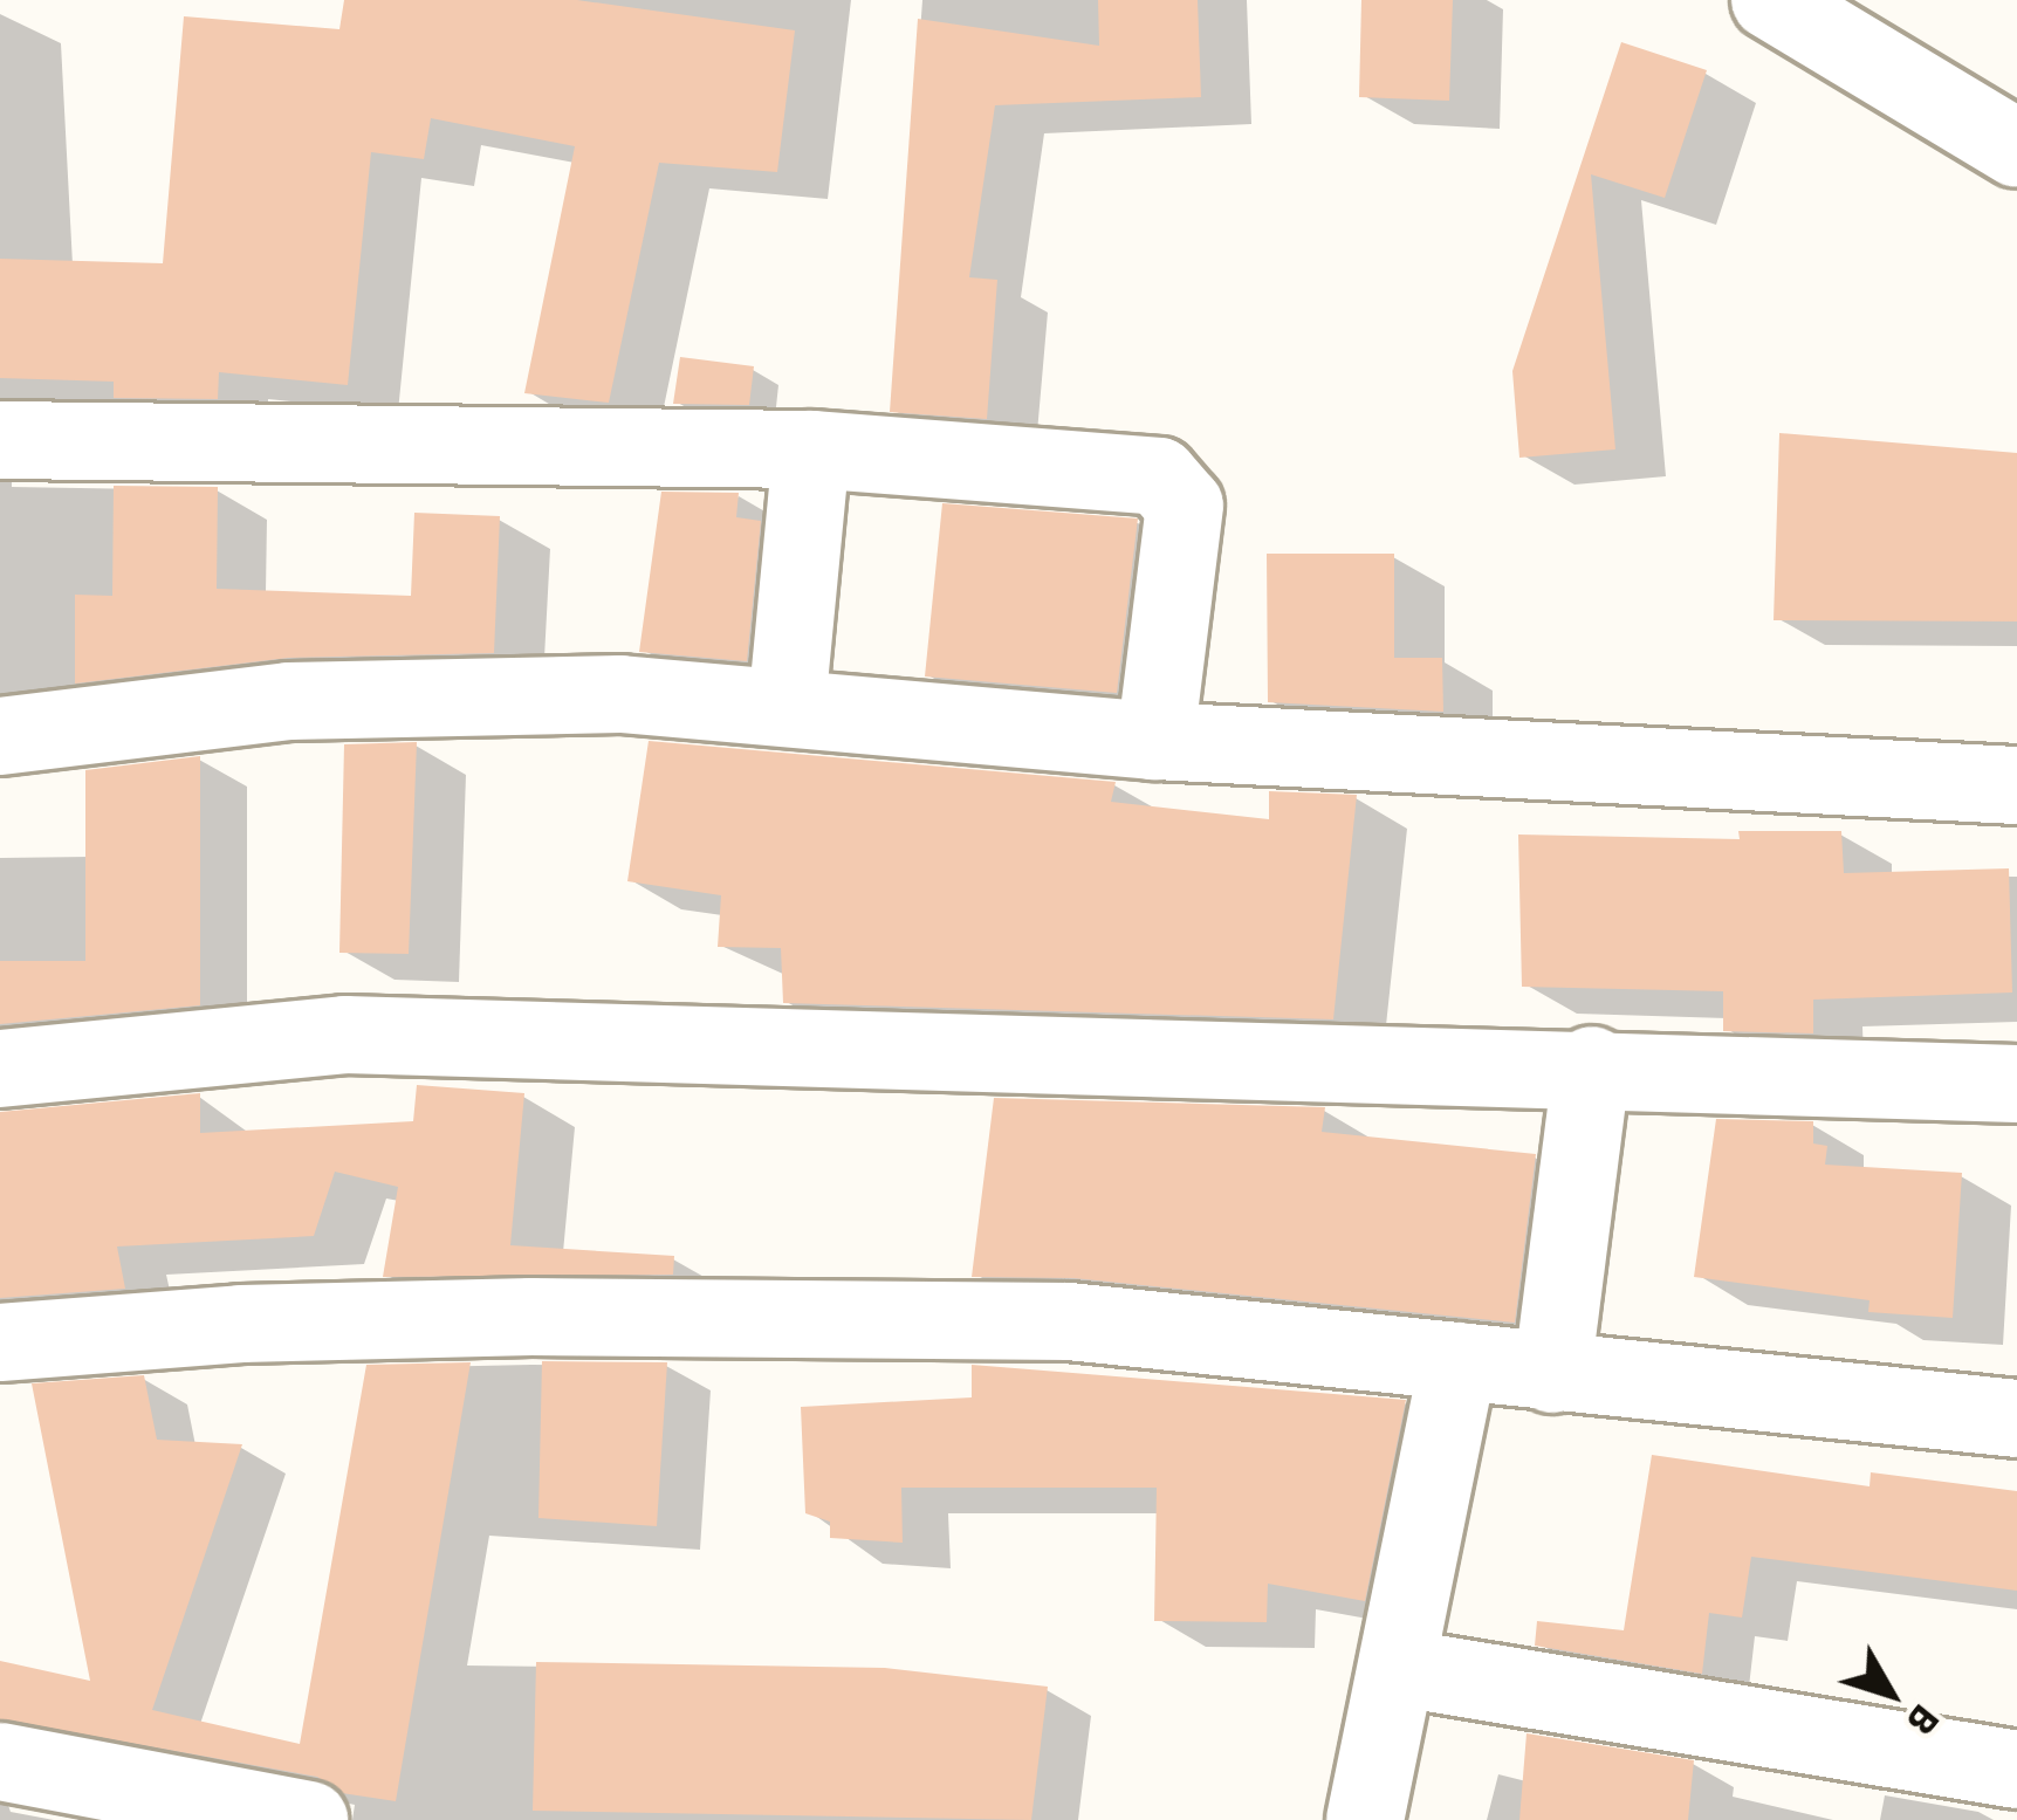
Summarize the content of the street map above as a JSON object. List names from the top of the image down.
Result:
{
  "north": "bottom right"
}
